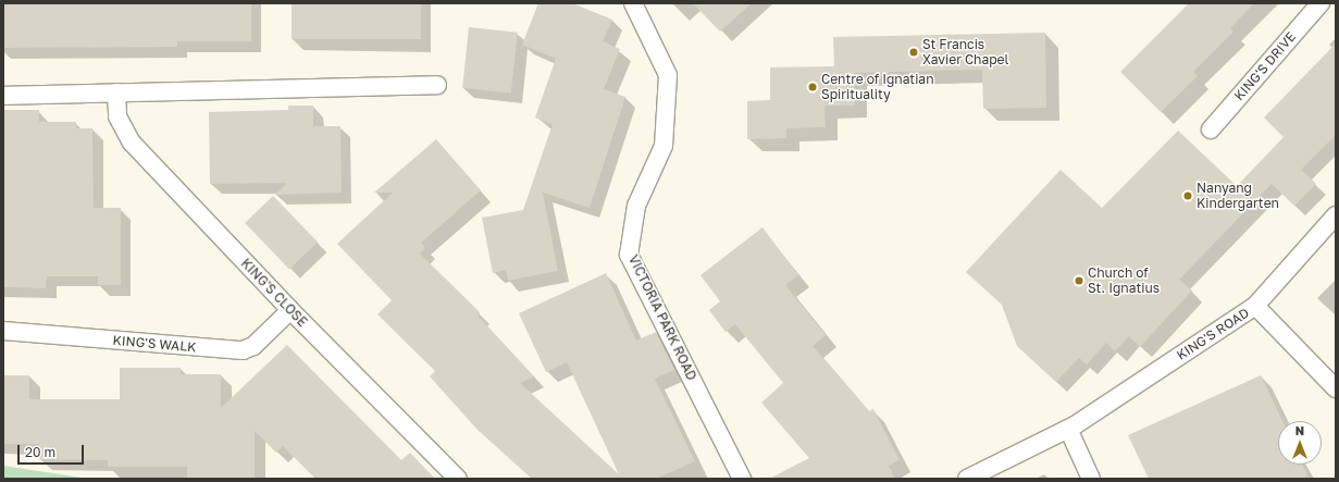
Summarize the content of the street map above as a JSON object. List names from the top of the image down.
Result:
{
  "streets": {
    "street": [
      "KING'S DRIVE",
      "KING'S CLOSE",
      "VICTORIA PARK ROAD",
      "KING'S ROAD",
      "KING'S WALK"
    ]
  },
  "crossings": [
    ["KING'S CLOSE", "KING'S WALK"]
  ],
  "places": [
    "St Francis Xavier Chapel",
    "Centre of Ignatian Spirituality",
    "Nanyang Kindergarten",
    "Church of St. Ignatius"
  ],
  "scale_bar": "20 m",
  "north": "top"
}
